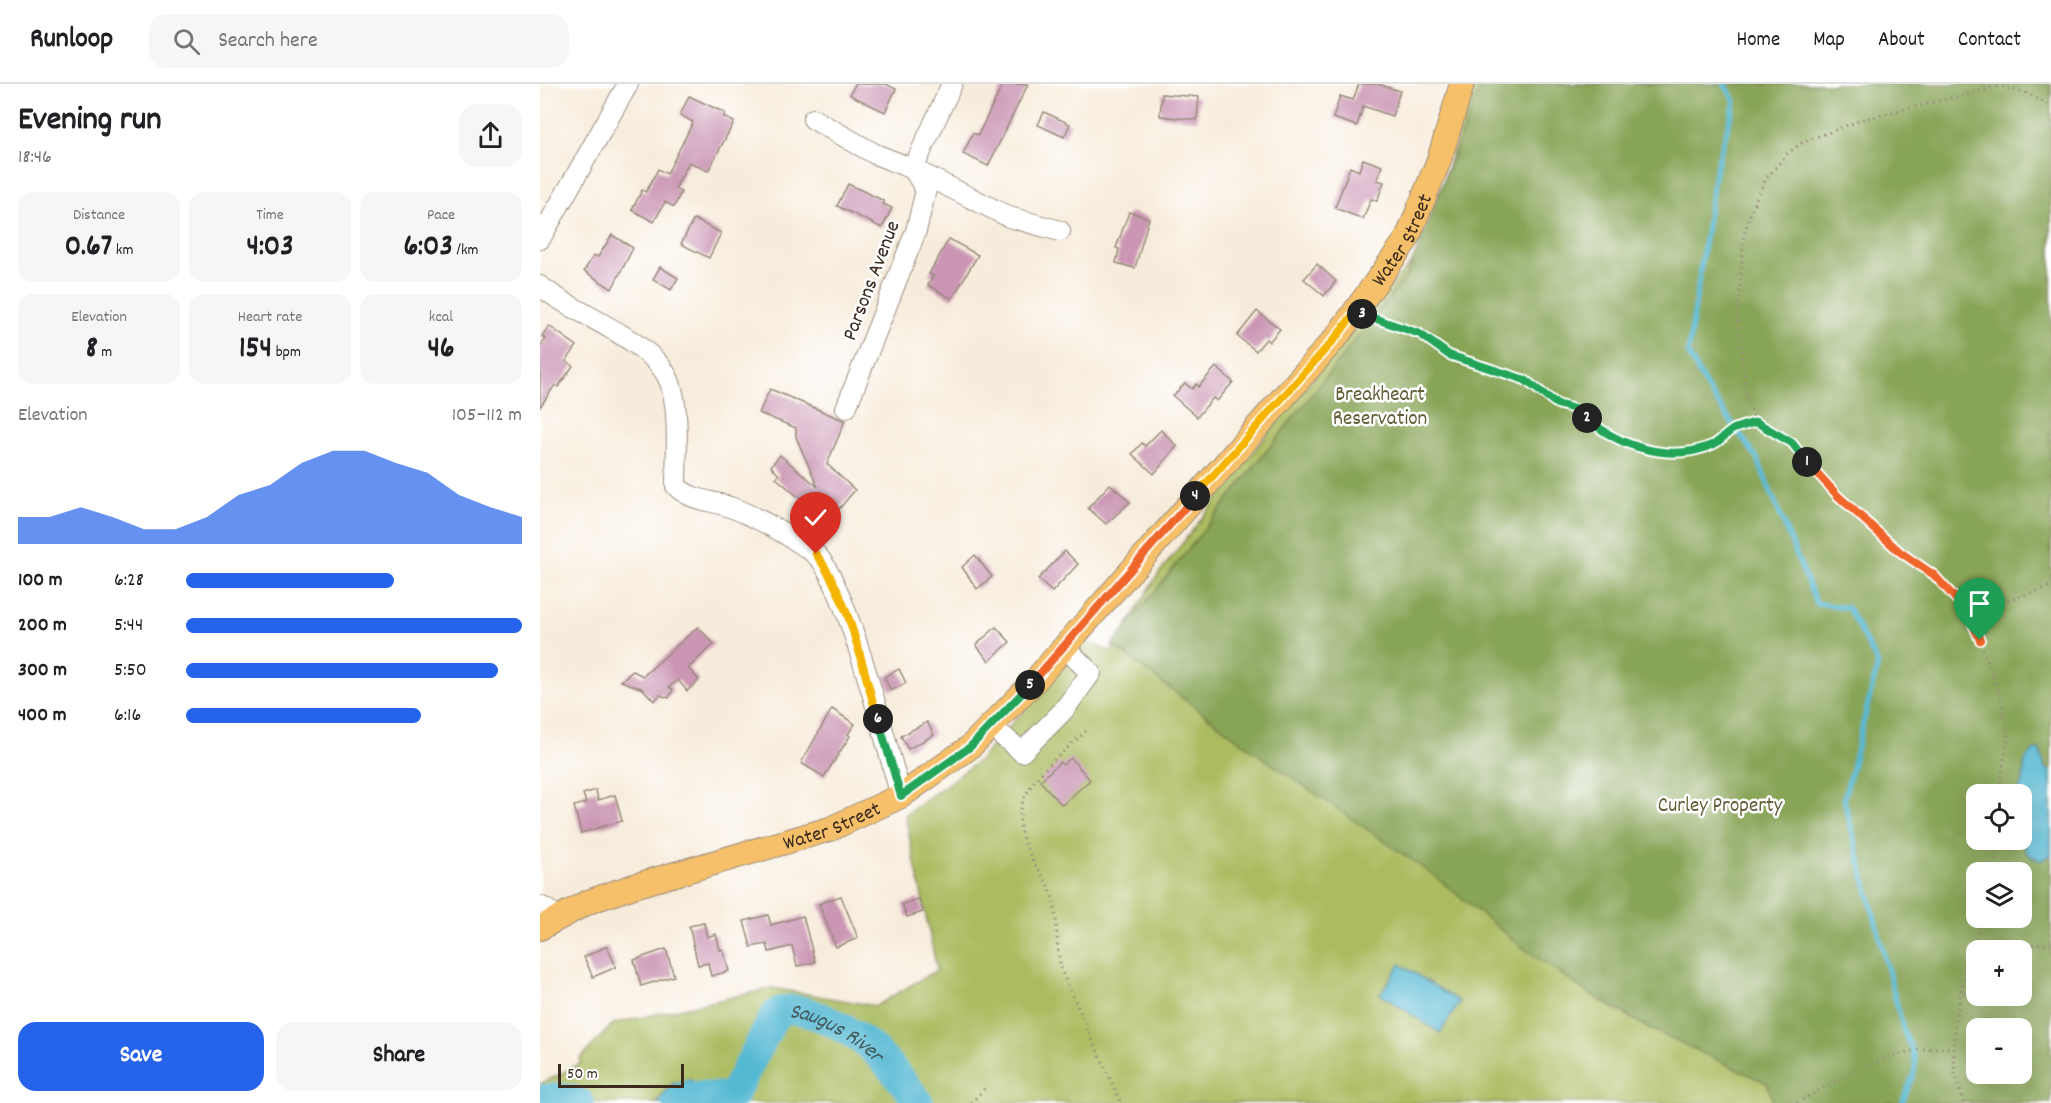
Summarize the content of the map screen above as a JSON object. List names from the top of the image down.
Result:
{
  "streets": {
    "main road": ["Water Street"],
    "street": ["Parsons Avenue"]
  },
  "water": ["Saugus River"],
  "parks": ["Breakheart Reservation", "Curley Property"],
  "scale_bar": "50 m",
  "page": {
    "header": "Runloop",
    "search": "Search here",
    "nav": [
      "Home",
      "Map",
      "About",
      "Contact"
    ],
    "heading": ["Evening run", "18:46"],
    "stats": [
      ["Distance", "0.67 km"],
      ["Time", "4:03"],
      ["Pace", "6:03 /km"],
      ["Elevation", "8 m"],
      ["Heart rate", "154 bpm"],
      ["kcal", "46"]
    ],
    "pins": [
      "3",
      "2",
      "1",
      "4",
      "5",
      "6"
    ],
    "chart": ["Elevation", "105–112 m"],
    "list": [
      {
        "name": "100 m",
        "note": "6:28"
      },
      {
        "name": "200 m",
        "note": "5:44"
      },
      {
        "name": "300 m",
        "note": "5:50"
      },
      {
        "name": "400 m",
        "note": "6:16"
      }
    ],
    "map_buttons": ["+", "−"],
    "buttons": ["Save", "Share"],
    "scale": "50 m"
  }
}
